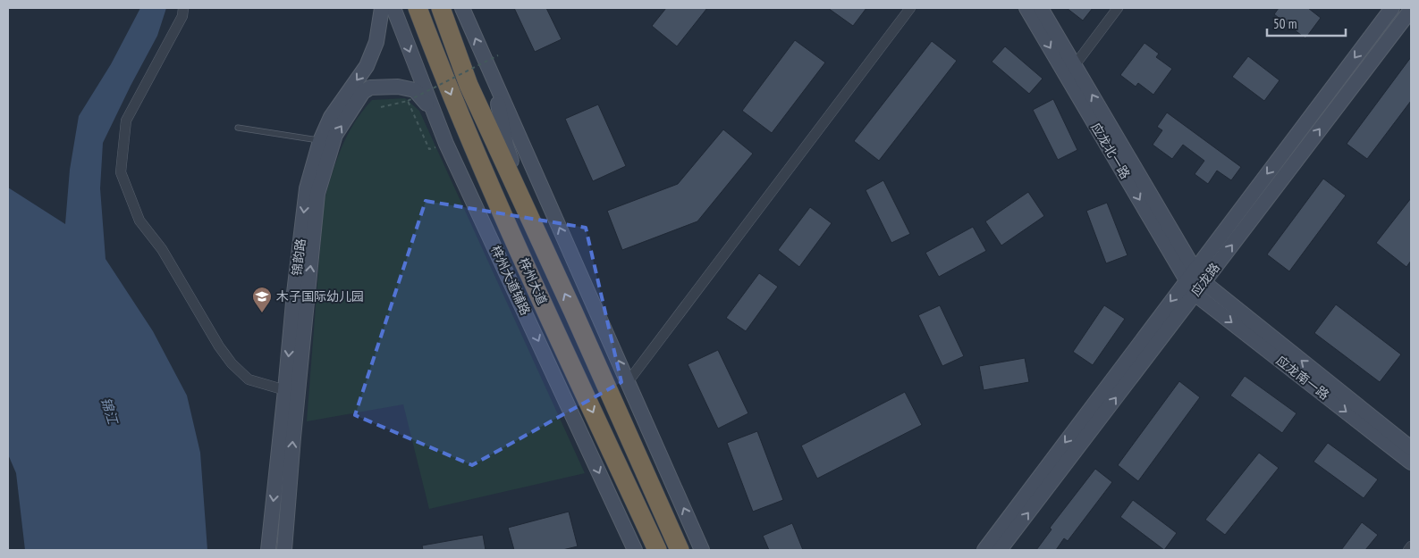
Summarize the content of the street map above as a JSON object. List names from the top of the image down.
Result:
{
  "streets": {
    "highway": ["梓州大道"],
    "street": [
      "应龙北一路",
      "锦韵路",
      "应龙路",
      "梓州大道辅路",
      "应龙南一路"
    ]
  },
  "crossings": [
    ["应龙北一路", "应龙路"],
    ["应龙北一路", "应龙南一路"],
    ["锦韵路", "梓州大道辅路"],
    ["应龙路", "应龙南一路"]
  ],
  "water": ["锦江"],
  "places": {
    "school or university": ["木子国际幼儿园"]
  },
  "scale_bar": "50 m"
}
